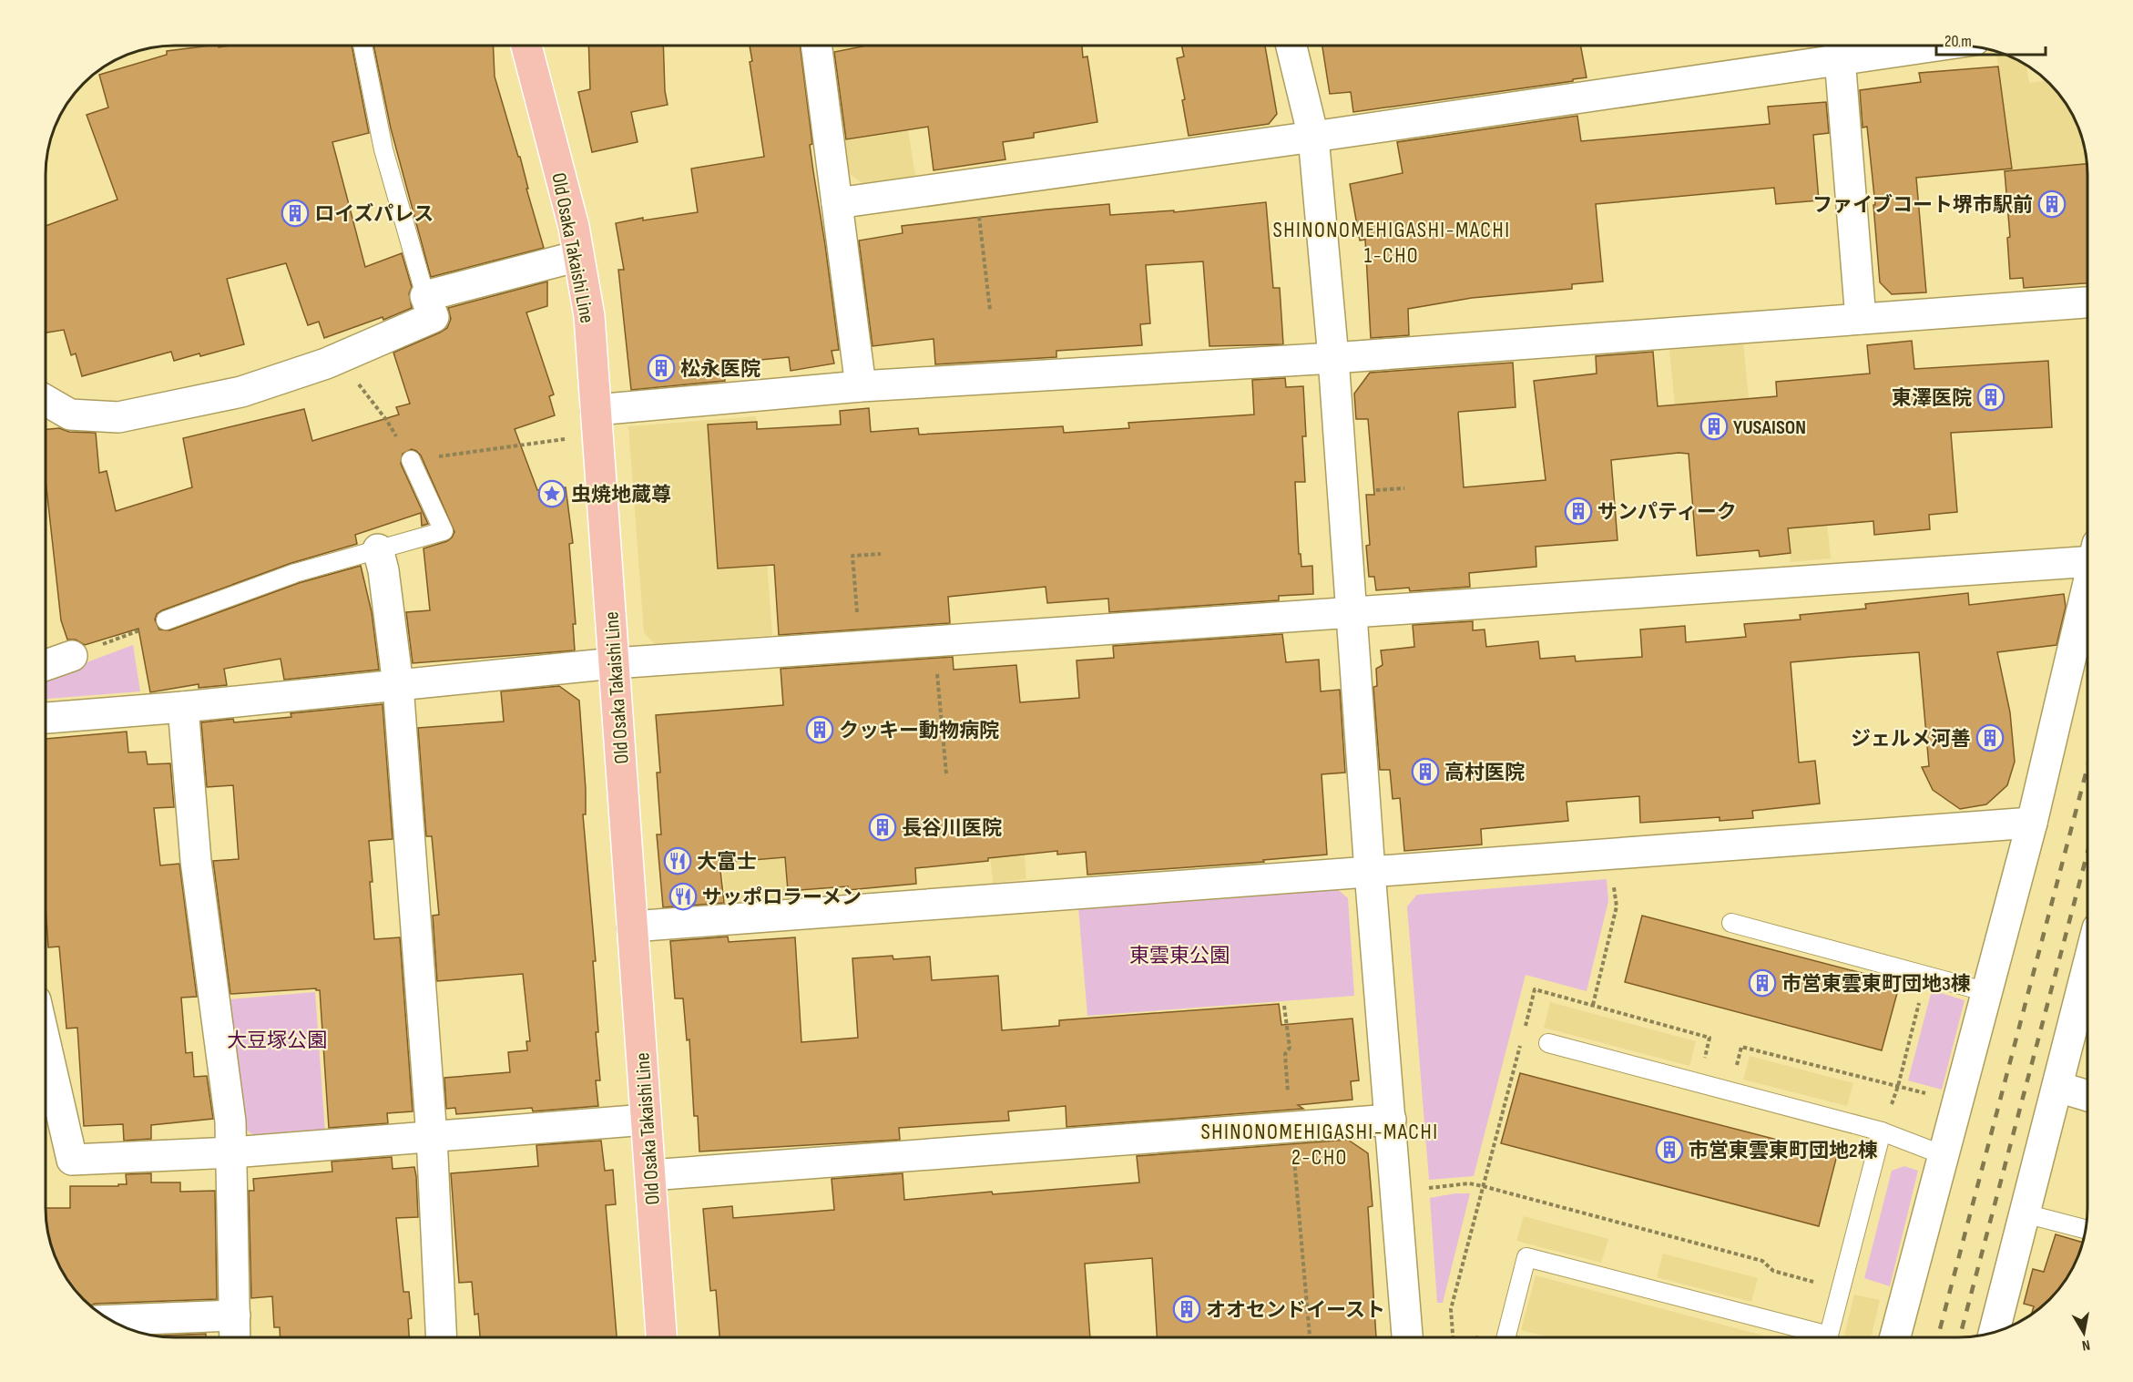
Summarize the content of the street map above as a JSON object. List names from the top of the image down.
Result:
{
  "streets": {
    "main road": ["Old Osaka Takaishi Line"]
  },
  "districts": ["SHINONOMEHIGASHI-MACHI 1-CHO", "SHINONOMEHIGASHI-MACHI 2-CHO"],
  "parks": ["東雲東公園", "大豆塚公園"],
  "places": {
    "building": [
      "ファイブコート堺市駅前",
      "ロイズパレス",
      "松永医院",
      "東澤医院",
      "YUSAISON",
      "サンパティーク",
      "クッキー動物病院",
      "ジェルメ河善",
      "高村医院",
      "長谷川医院",
      "市営東雲東町団地3棟",
      "市営東雲東町団地2棟",
      "オオセンドイースト"
    ],
    "place": ["虫焼地蔵尊"],
    "restaurant": ["大富士", "サッポロラーメン"]
  },
  "scale_bar": "20 m",
  "north": "bottom"
}
